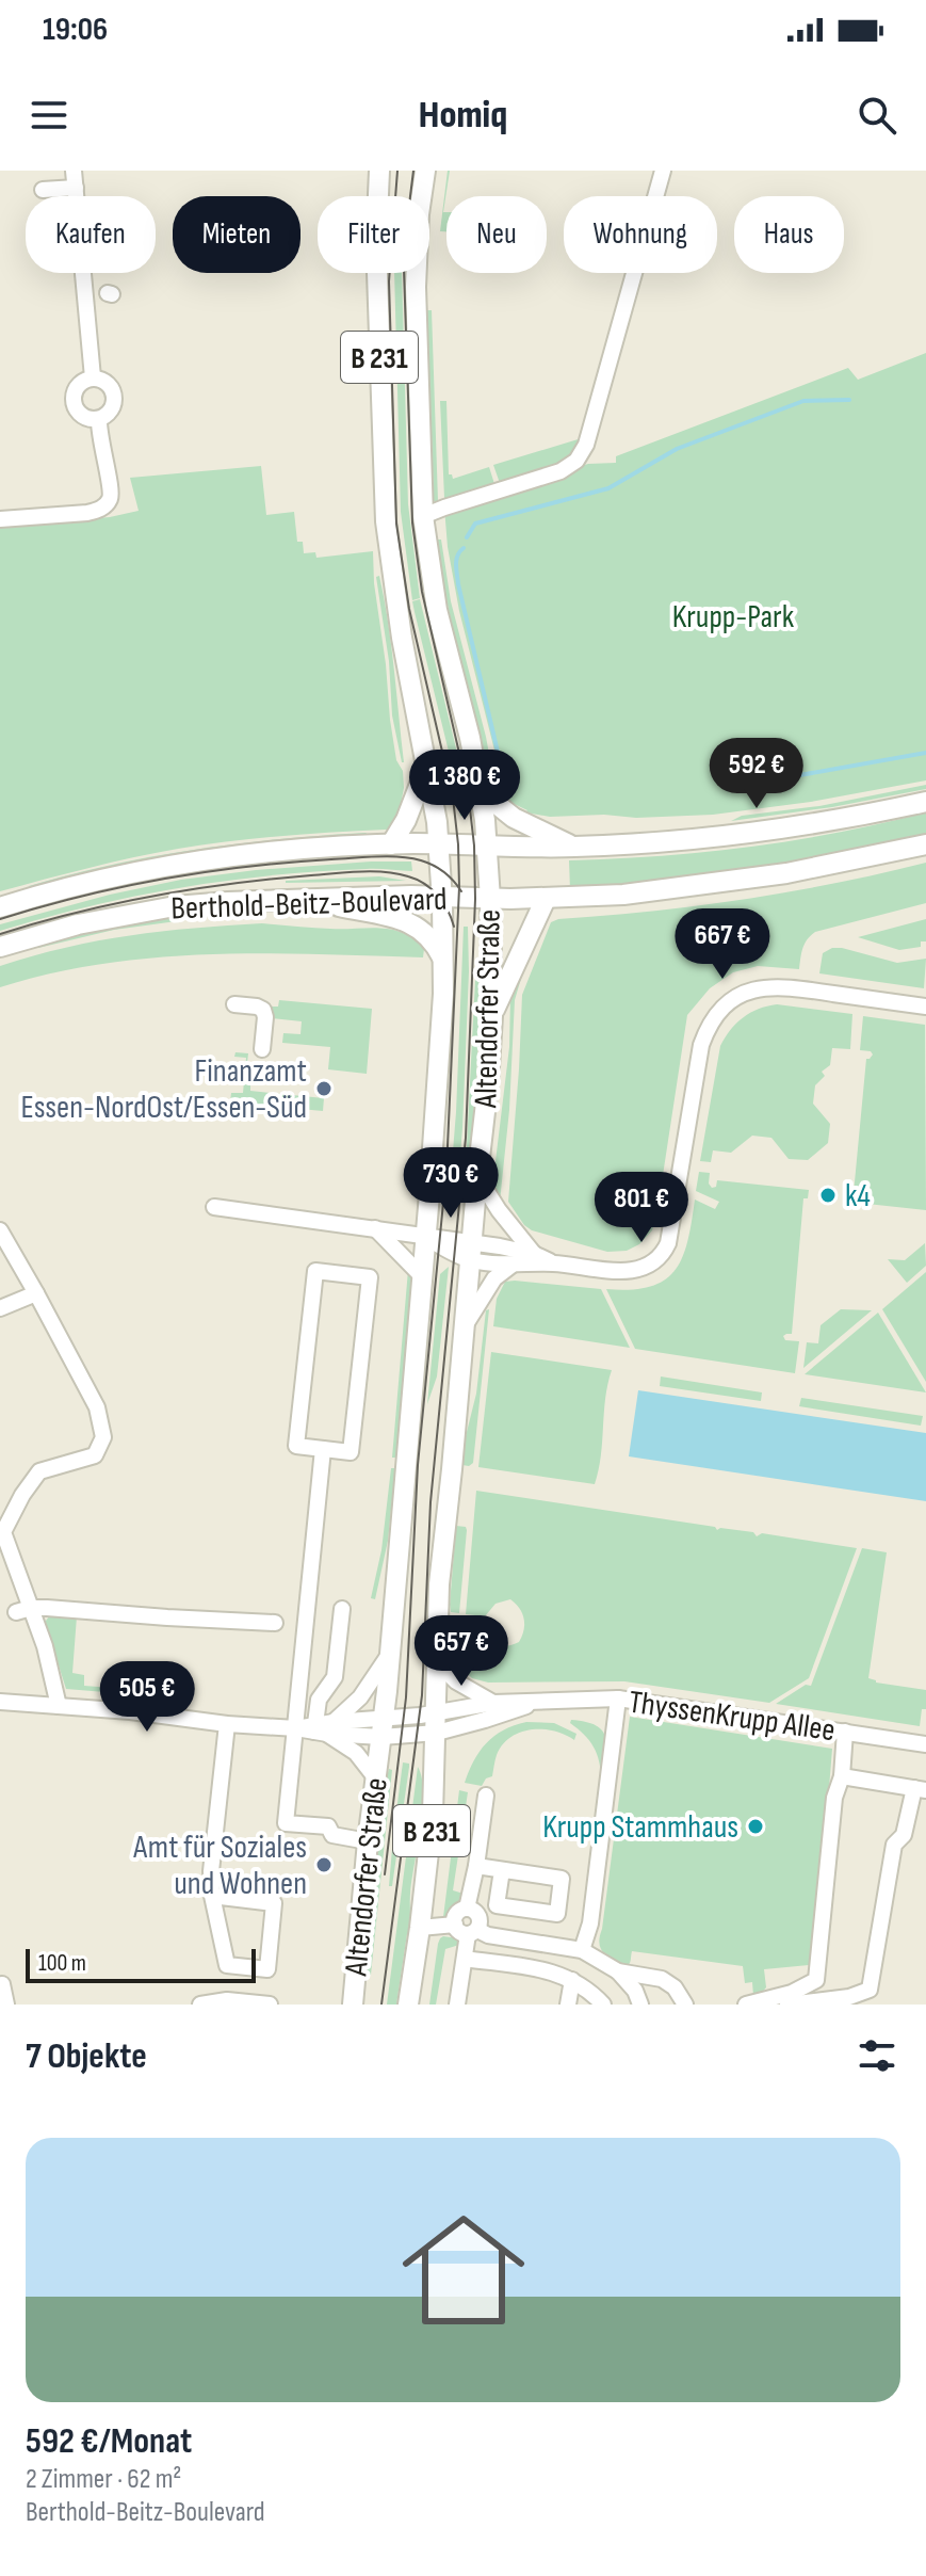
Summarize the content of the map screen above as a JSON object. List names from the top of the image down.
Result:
{
  "streets": {
    "main road": ["B 231", "Berthold-Beitz-Boulevard", "Altendorfer Straße"],
    "street": ["ThyssenKrupp Allee"]
  },
  "crossings": [
    ["Berthold-Beitz-Boulevard", "Altendorfer Straße"],
    ["Altendorfer Straße", "ThyssenKrupp Allee"]
  ],
  "parks": ["Krupp-Park"],
  "places": [
    "Finanzamt Essen-NordOst/Essen-Süd",
    "k4",
    "Krupp Stammhaus",
    "Amt für Soziales und Wohnen"
  ],
  "scale_bar": "100 m",
  "page": {
    "status": "19:06",
    "header": "Homiq",
    "chip": [
      "Kaufen",
      "Mieten",
      "Filter",
      "Neu",
      "Wohnung",
      "Haus"
    ],
    "price": [
      "592 €",
      "1 380 €",
      "667 €",
      "730 €",
      "801 €",
      "657 €",
      "505 €"
    ],
    "scale": "100 m",
    "heading": "7 Objekte",
    "list": [
      {
        "name": "592 €/Monat",
        "note": "2 Zimmer · 62 m² · Berthold-Beitz-Boulevard"
      }
    ]
  }
}
